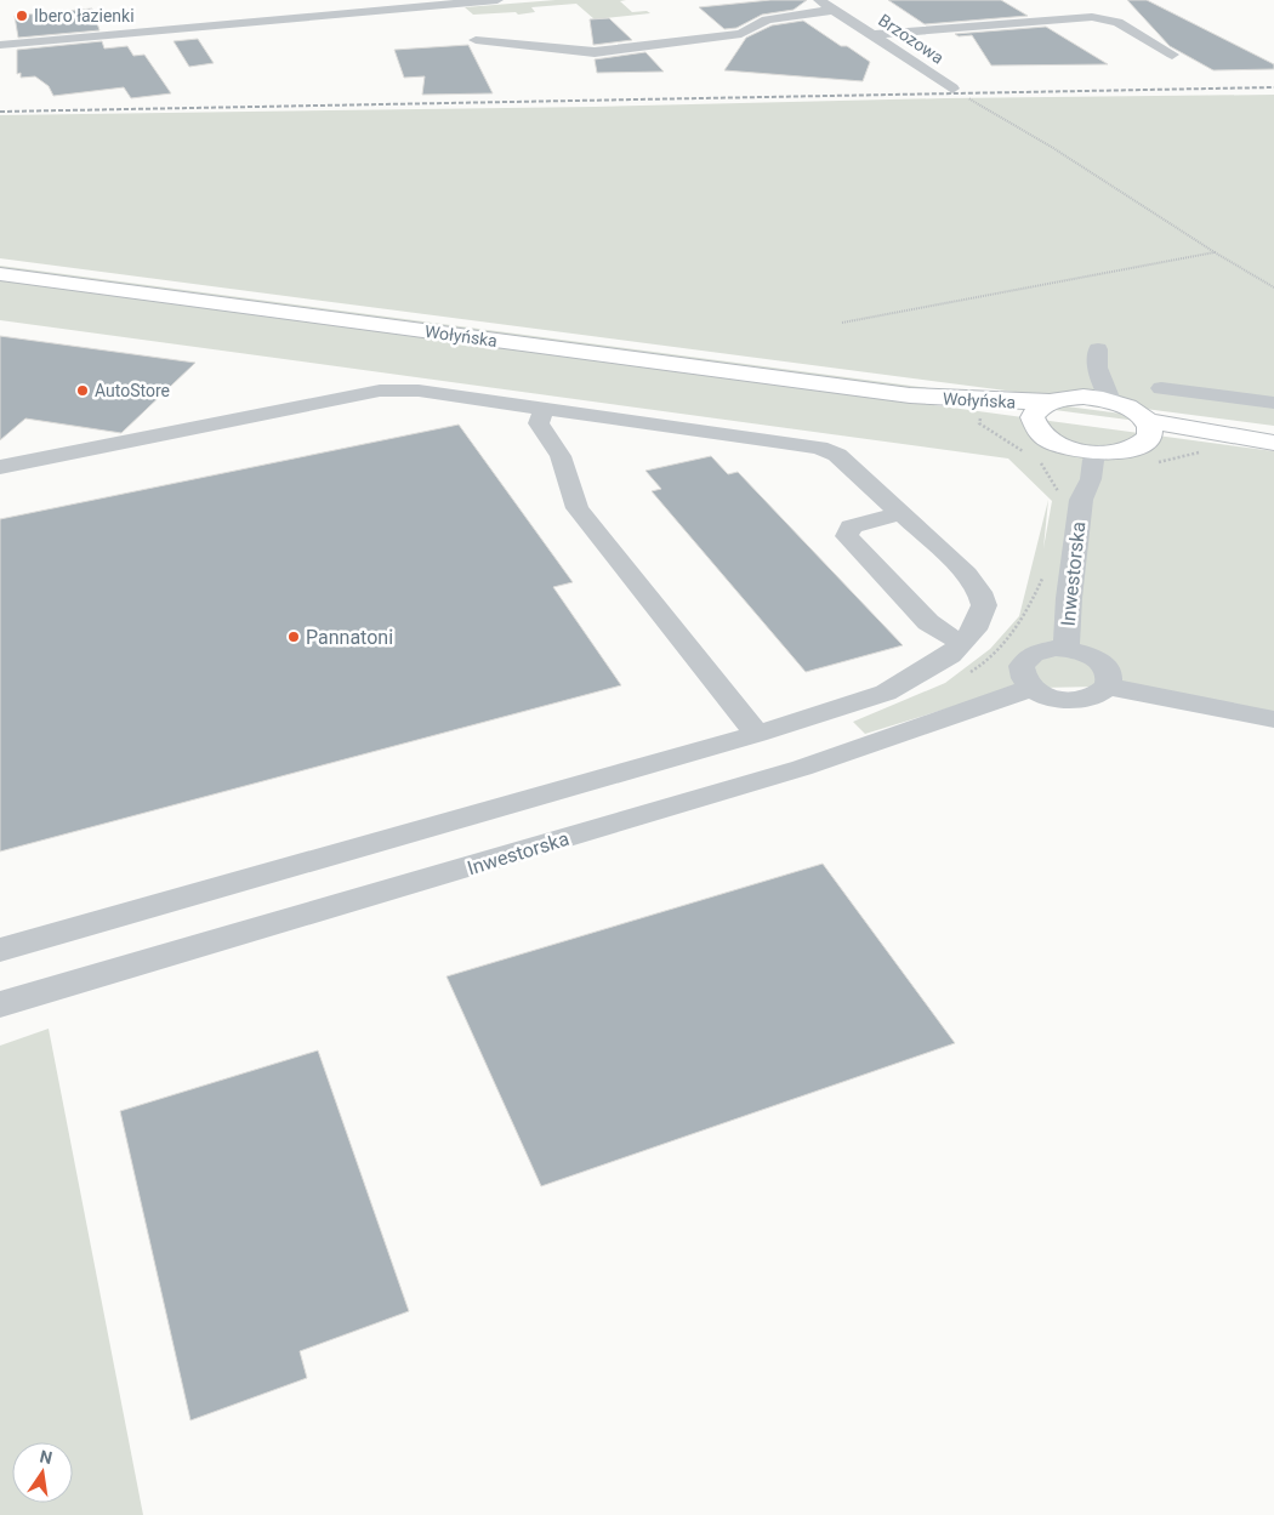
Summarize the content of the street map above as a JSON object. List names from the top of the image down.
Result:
{
  "streets": {
    "main road": ["Wołyńska"],
    "street": ["Brzozowa", "Inwestorska"]
  },
  "places": ["Ibero łazienki", "AutoStore", "Pannatoni"],
  "north": "top"
}
